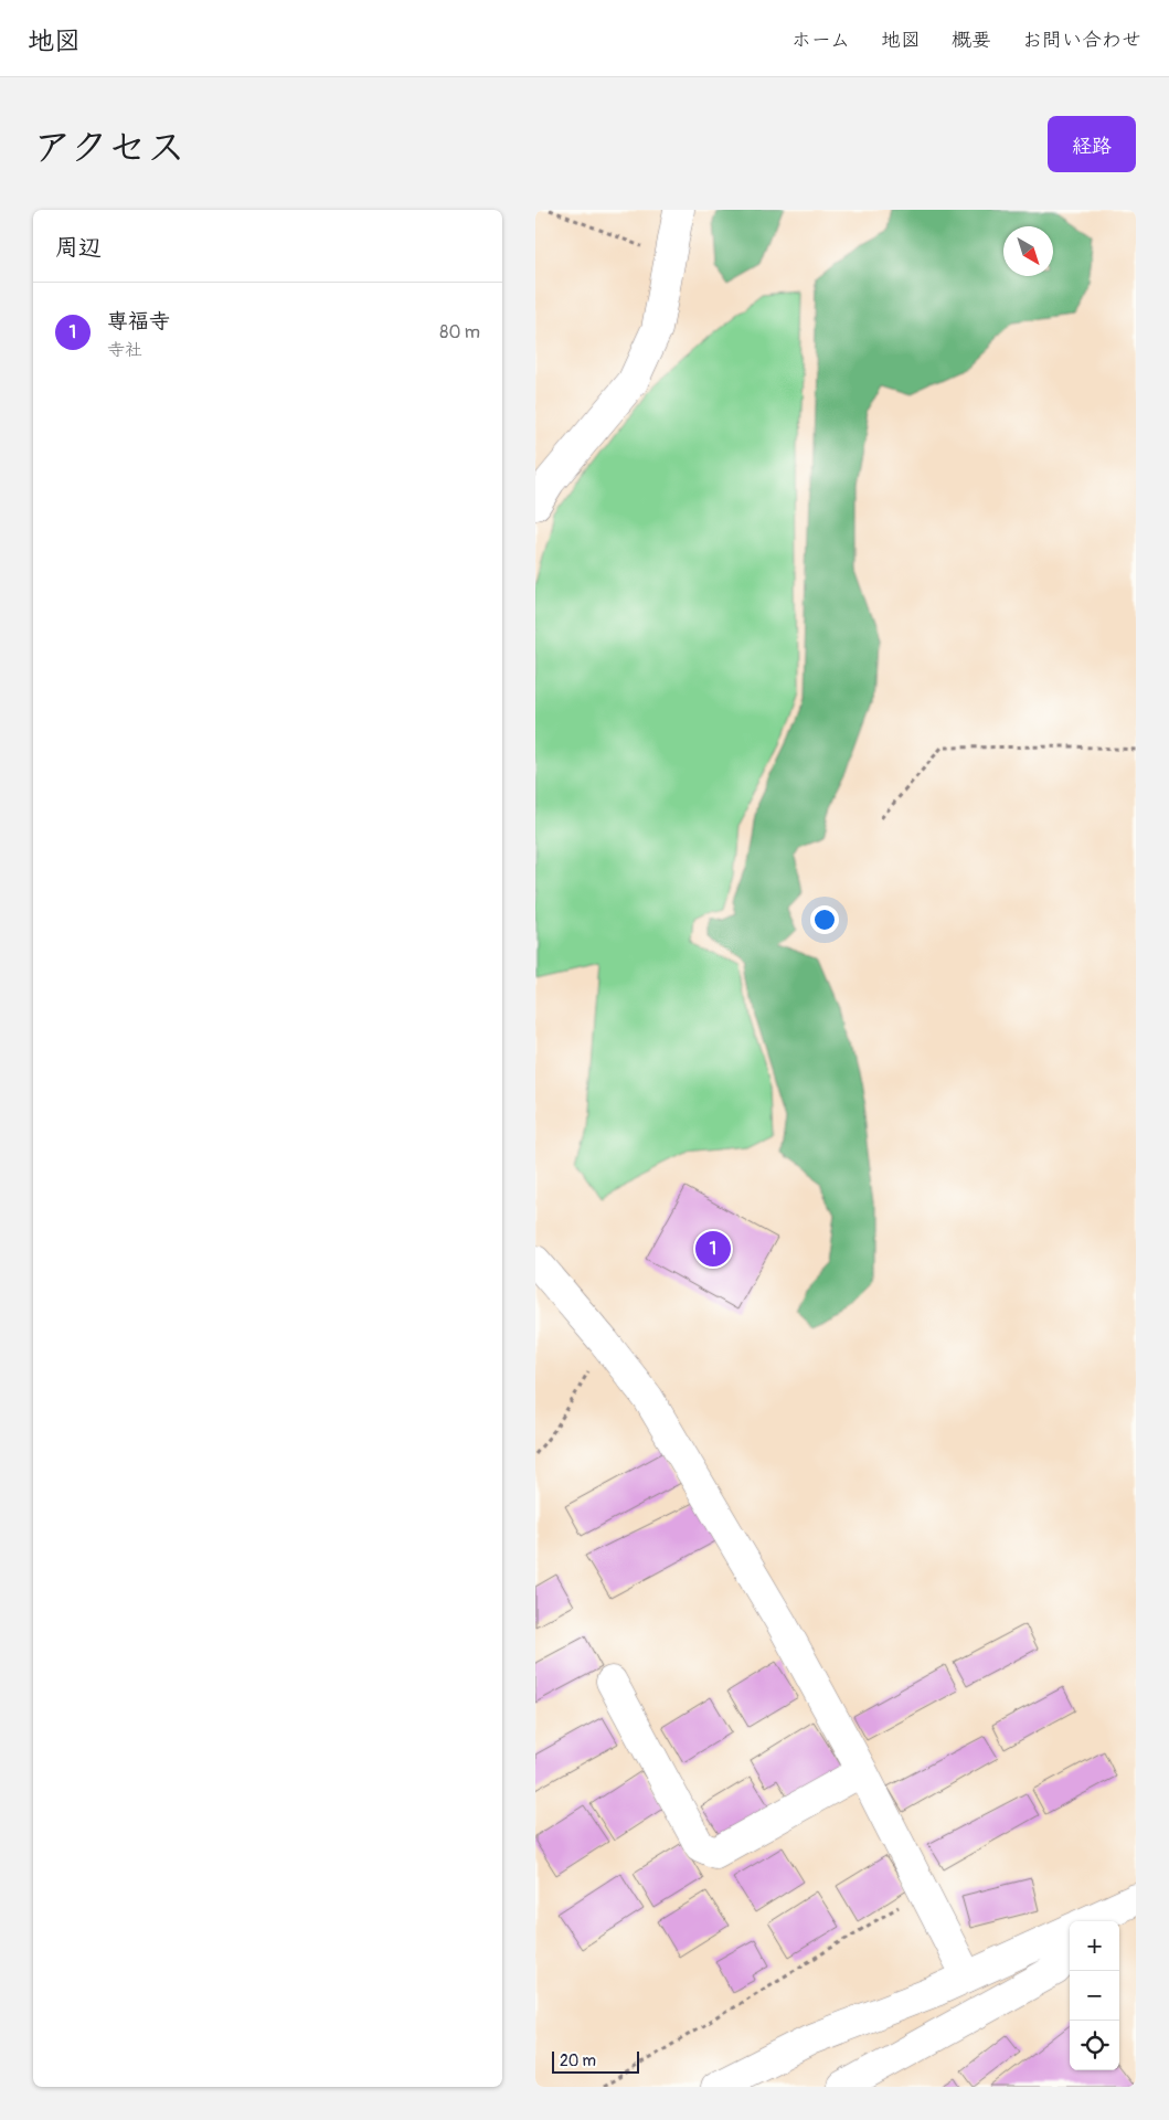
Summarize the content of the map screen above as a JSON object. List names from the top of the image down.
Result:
{
  "scale_bar": "20 m",
  "north": "bottom right",
  "page": {
    "header": "地図",
    "nav": [
      "ホーム",
      "地図",
      "概要",
      "お問い合わせ"
    ],
    "title": "アクセス",
    "buttons": "経路",
    "heading": "周辺",
    "list": [
      {
        "mark": "1",
        "name": "専福寺",
        "note": "寺社",
        "value": "80 m"
      }
    ],
    "pins": "1",
    "map_buttons": ["+", "−"],
    "scale": "20 m"
  }
}
